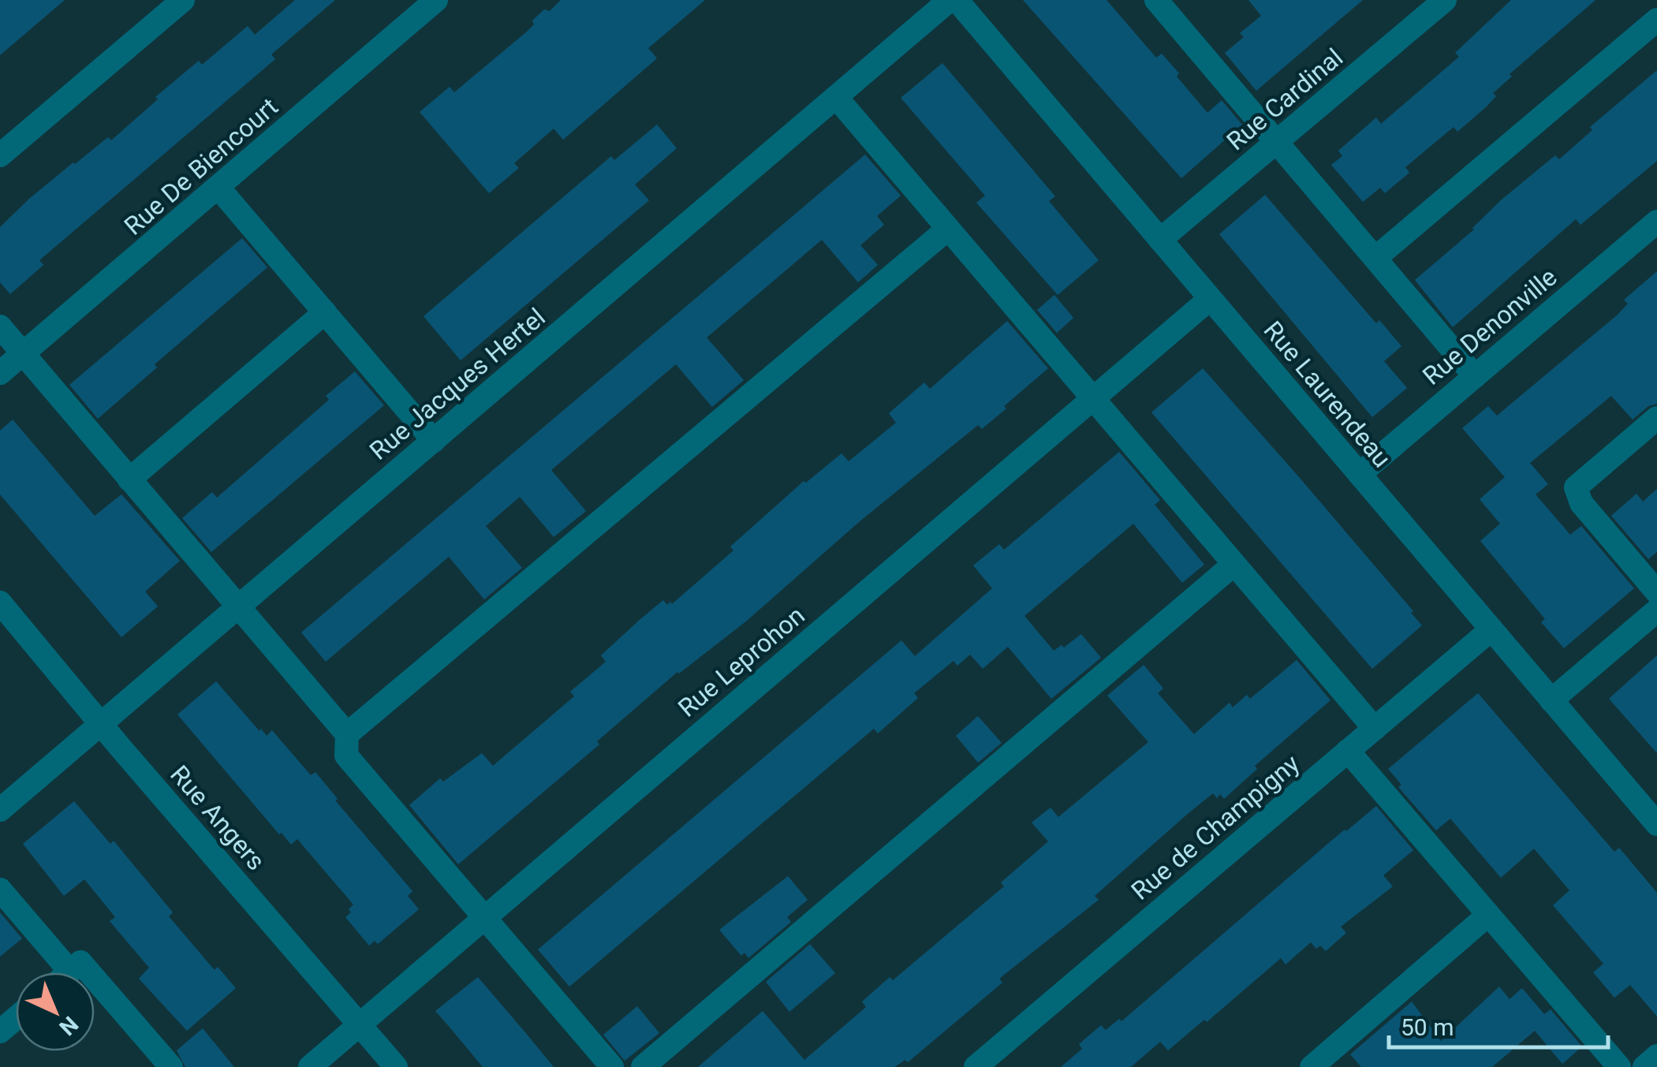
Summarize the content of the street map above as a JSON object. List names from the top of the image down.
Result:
{
  "streets": {
    "street": [
      "Rue Cardinal",
      "Rue De Biencourt",
      "Rue Denonville",
      "Rue Jacques Hertel",
      "Rue Laurendeau",
      "Rue Leprohon",
      "Rue Angers",
      "Rue de Champigny"
    ]
  },
  "crossings": [
    ["Rue Cardinal", "Rue Laurendeau"],
    ["Rue Denonville", "Rue Laurendeau"],
    ["Rue Jacques Hertel", "Rue Laurendeau"],
    ["Rue Jacques Hertel", "Rue Angers"],
    ["Rue Laurendeau", "Rue Leprohon"],
    ["Rue Laurendeau", "Rue de Champigny"],
    ["Rue Leprohon", "Rue Angers"]
  ],
  "scale_bar": "50 m",
  "north": "bottom right"
}
